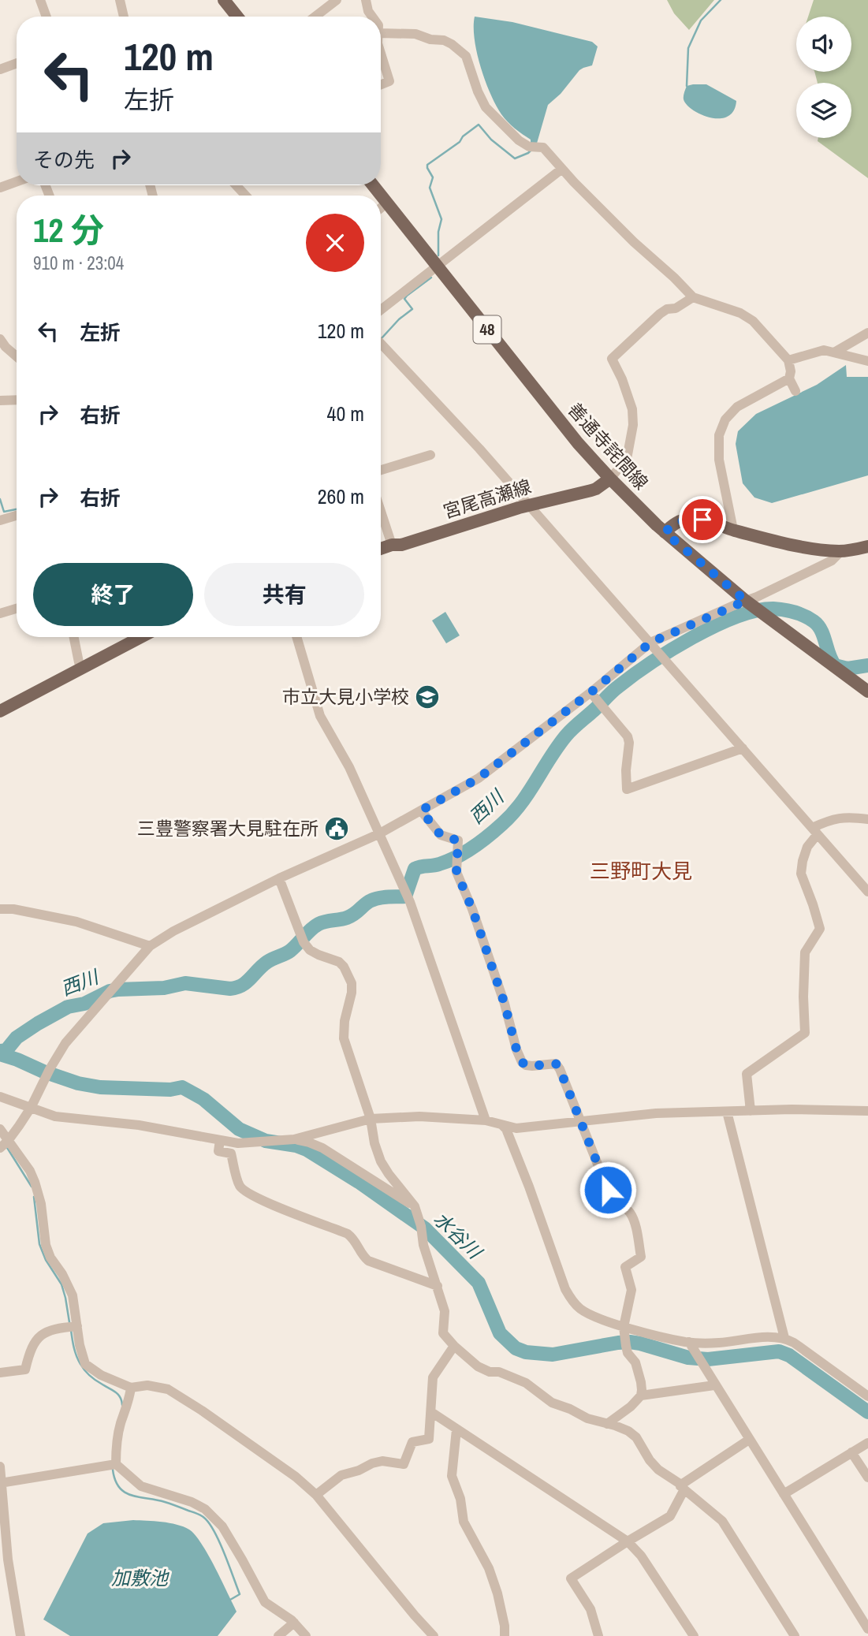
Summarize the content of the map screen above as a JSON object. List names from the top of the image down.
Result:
{
  "streets": {
    "main road": ["48", "善通寺詫間線", "宮尾高瀬線"]
  },
  "crossings": [
    ["善通寺詫間線", "宮尾高瀬線"]
  ],
  "districts": ["三野町大見"],
  "water": ["西川", "水谷川", "加敷池"],
  "places": {
    "school or university": ["市立大見小学校"],
    "public building": ["三豊警察署大見駐在所"]
  },
  "page": {
    "turn": ["120 m", "左折"],
    "then": "その先",
    "heading": ["12 分", "910 m · 23:04"],
    "list": [
      {
        "name": "左折",
        "value": "120 m"
      },
      {
        "name": "右折",
        "value": "40 m"
      },
      {
        "name": "右折",
        "value": "260 m"
      }
    ],
    "buttons": ["終了", "共有"]
  }
}
